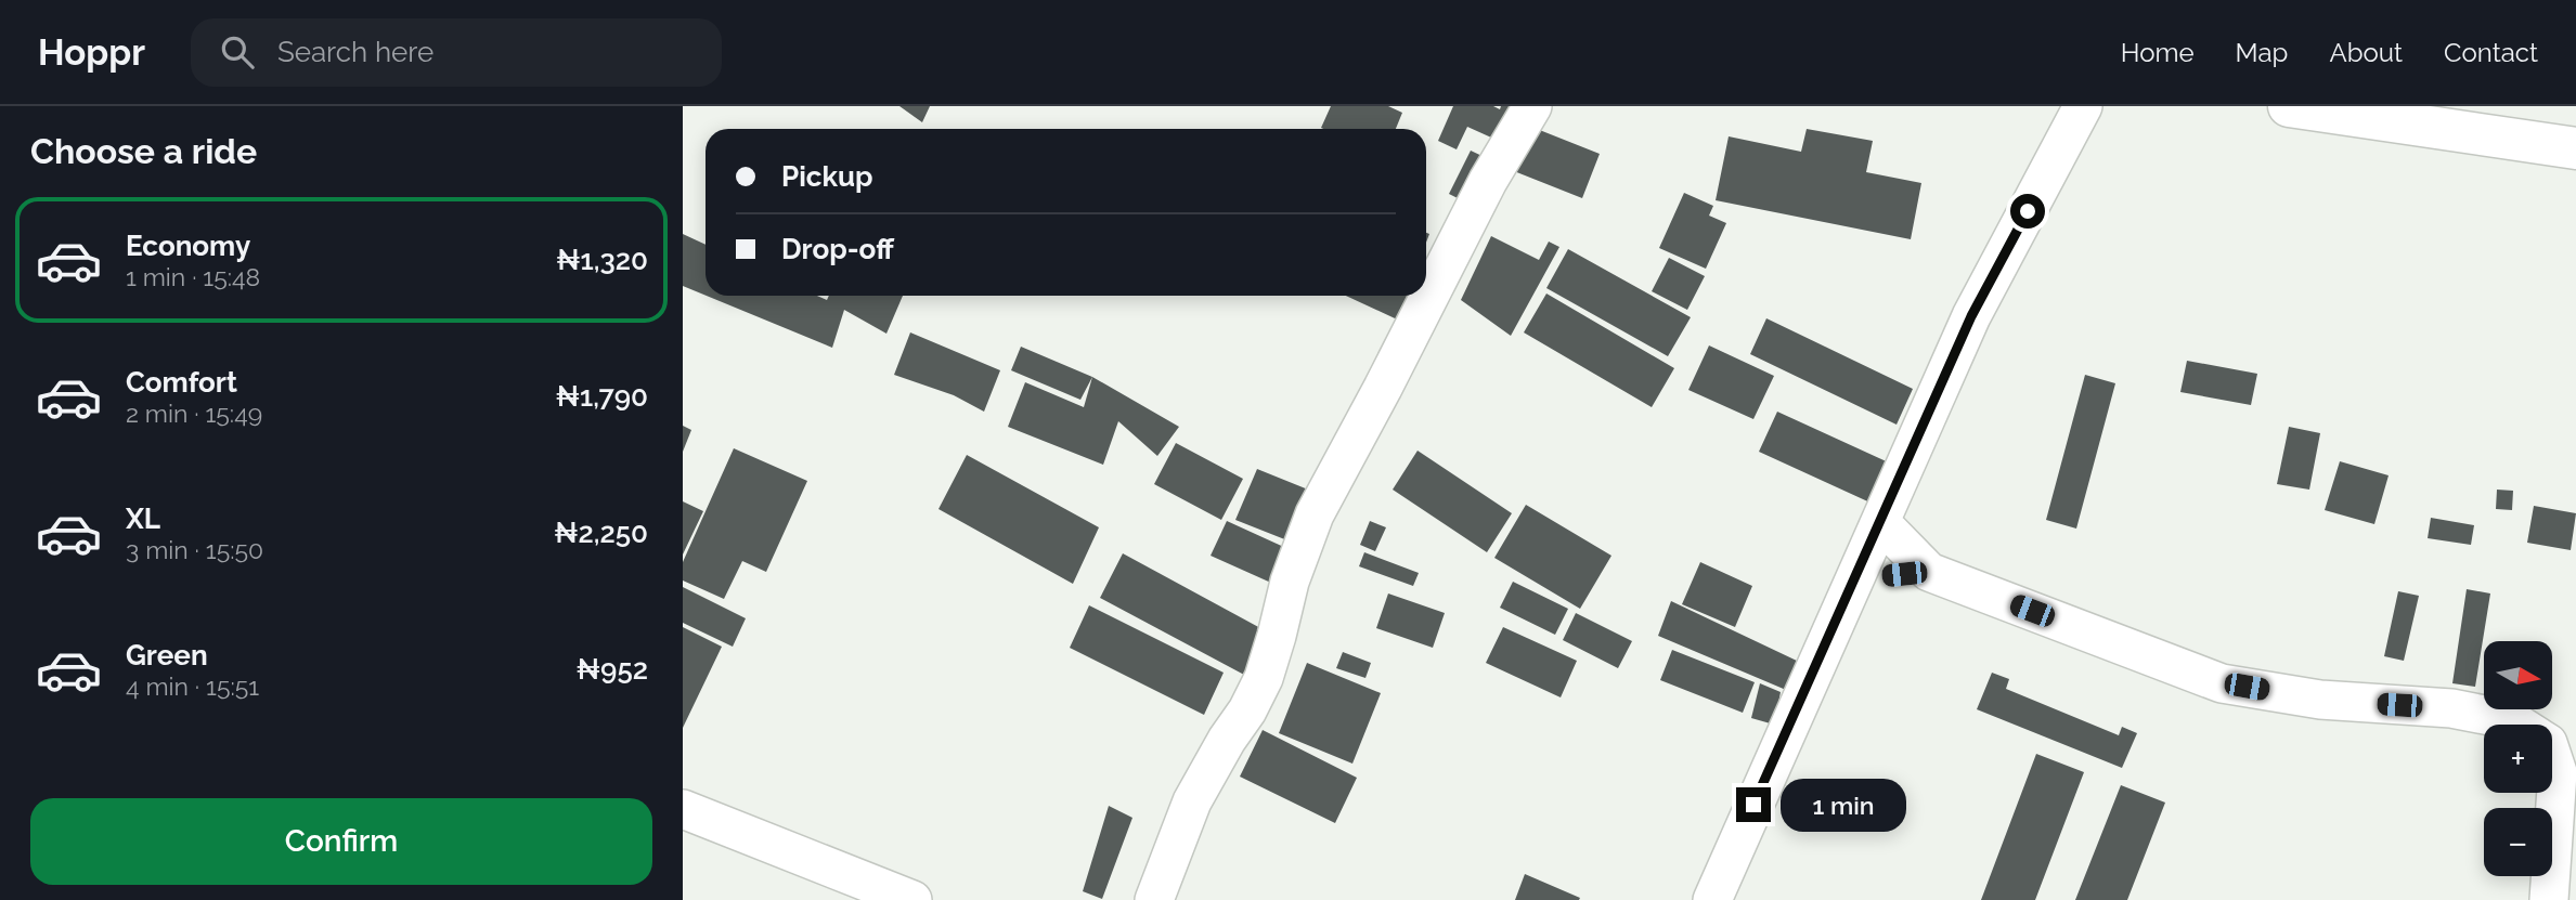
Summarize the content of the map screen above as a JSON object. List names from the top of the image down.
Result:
{
  "north": "right",
  "page": {
    "header": "Hoppr",
    "search": "Search here",
    "nav": [
      "Home",
      "Map",
      "About",
      "Contact"
    ],
    "heading": "Choose a ride",
    "banner": ["Pickup", "Drop-off"],
    "list": [
      {
        "name": "Economy",
        "note": "1 min · 15:48",
        "value": "₦1,320"
      },
      {
        "name": "Comfort",
        "note": "2 min · 15:49",
        "value": "₦1,790"
      },
      {
        "name": "XL",
        "note": "3 min · 15:50",
        "value": "₦2,250"
      },
      {
        "name": "Green",
        "note": "4 min · 15:51",
        "value": "₦952"
      }
    ],
    "map_buttons": ["+", "−"],
    "bubble": "1 min",
    "buttons": "Confirm"
  }
}
